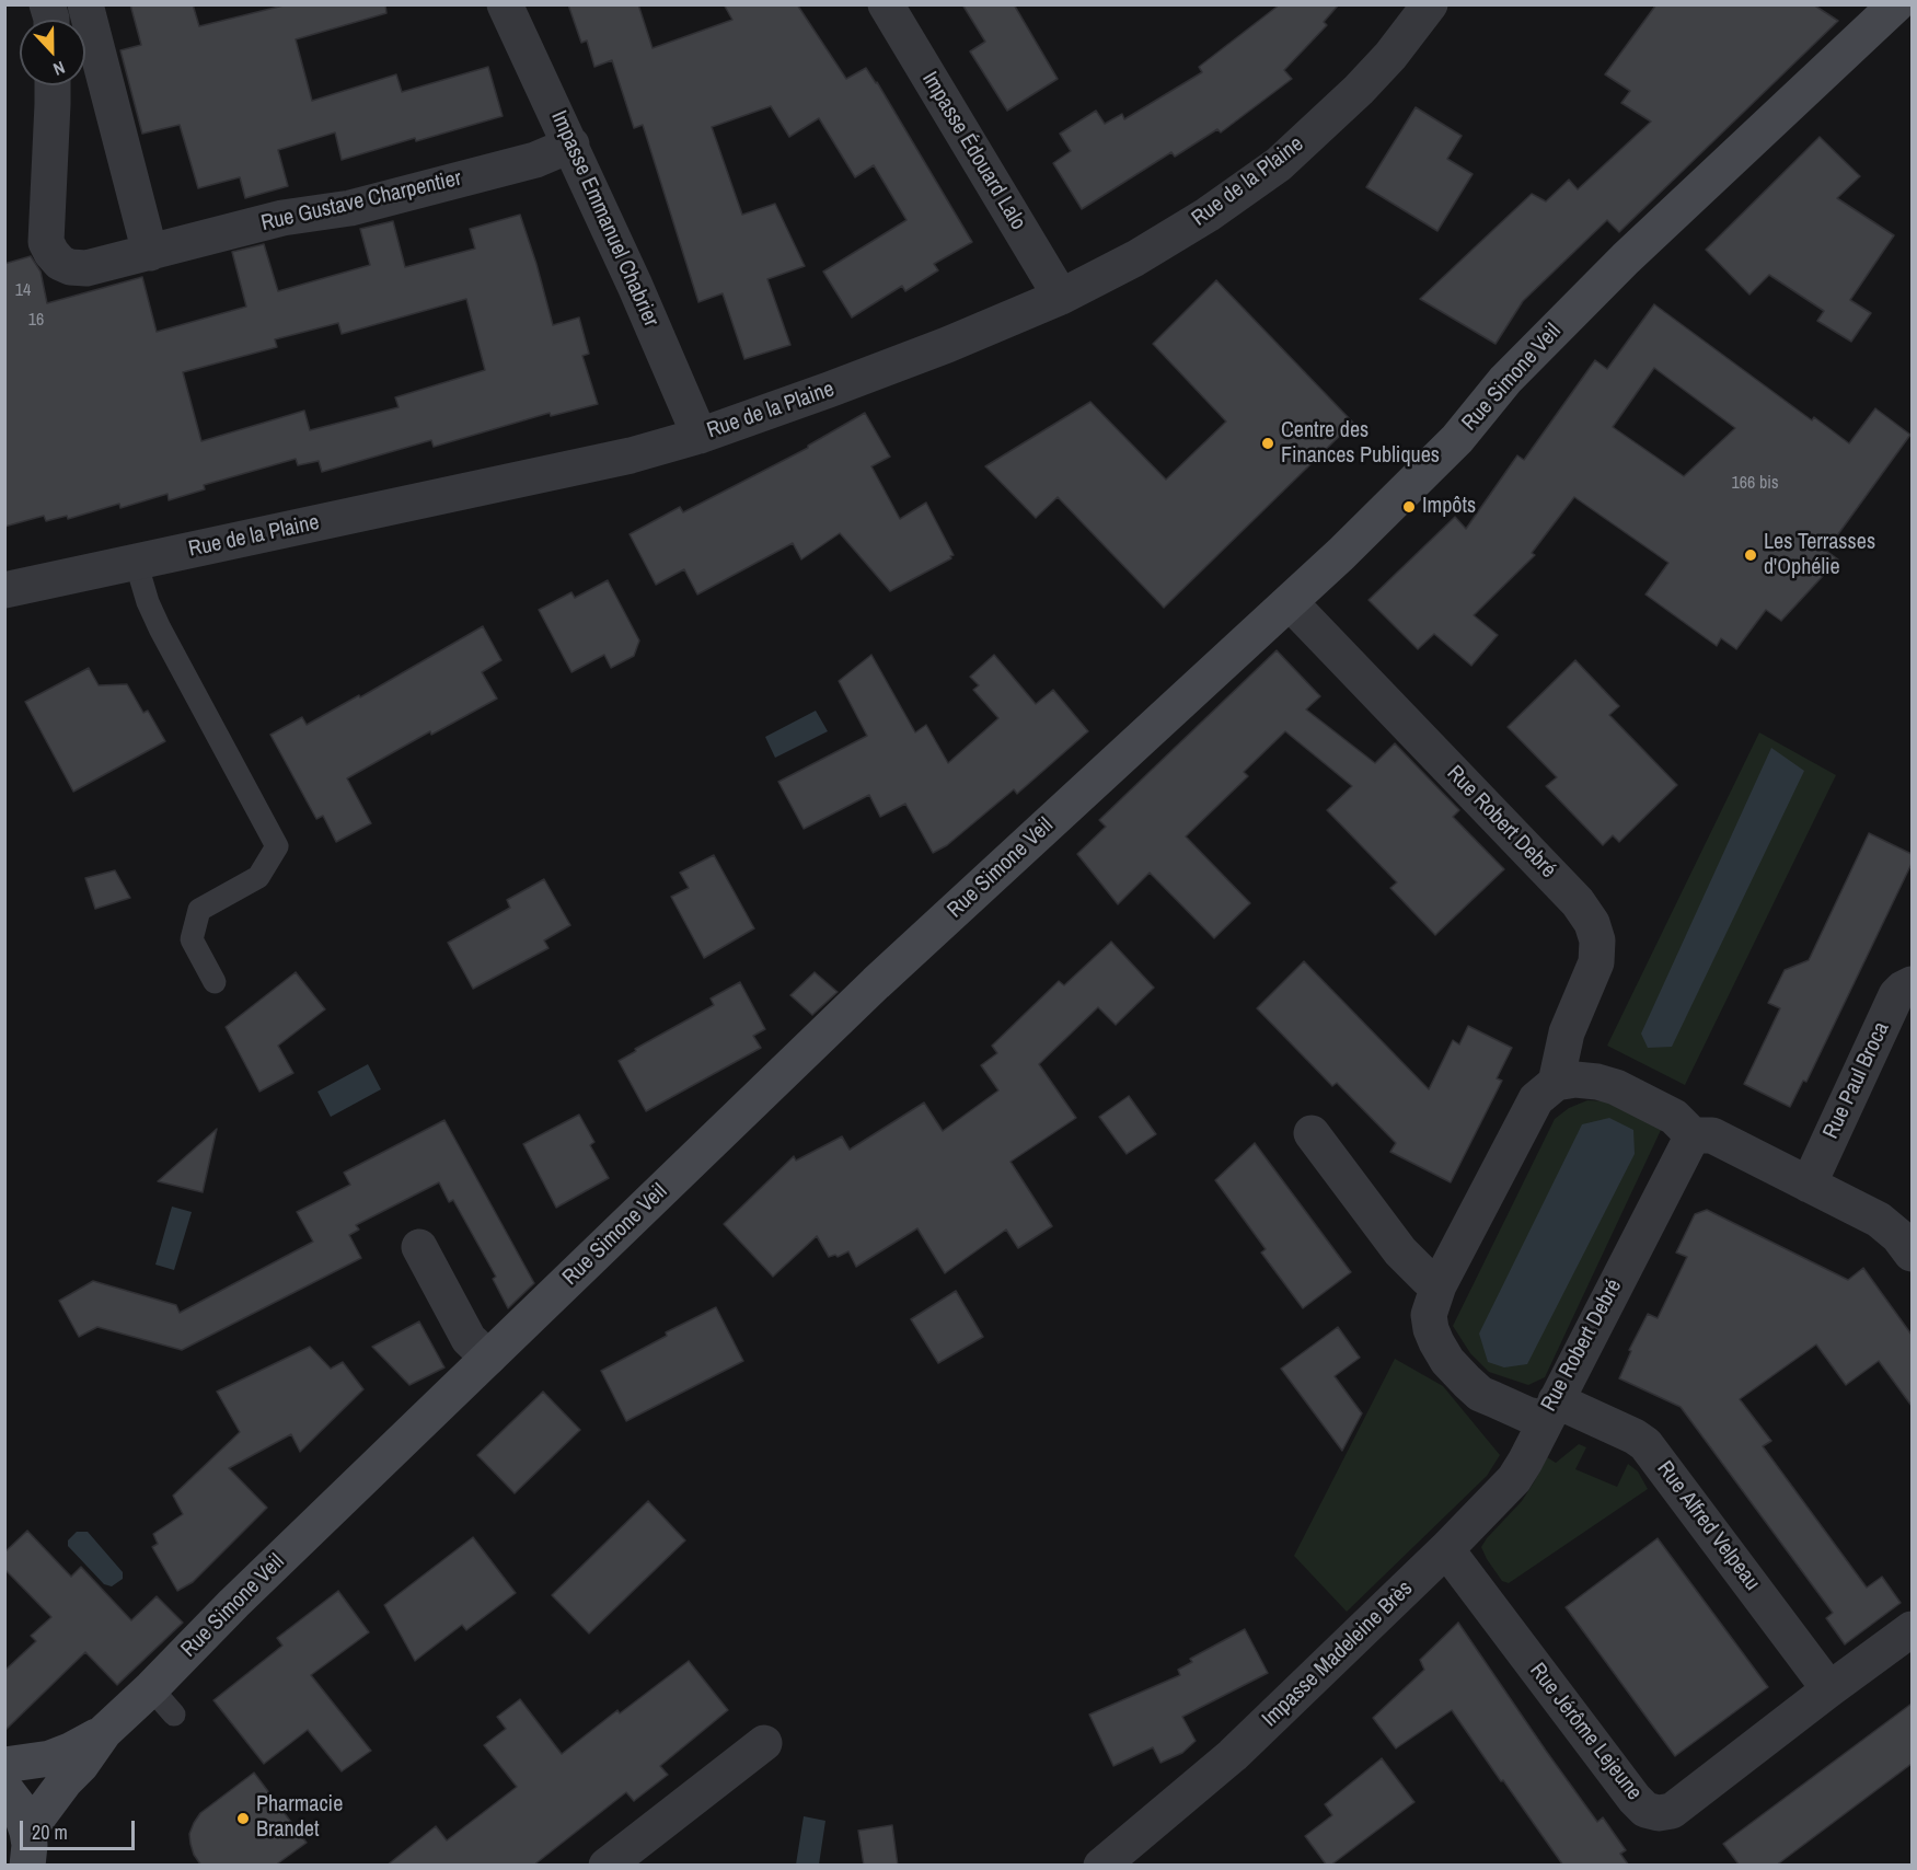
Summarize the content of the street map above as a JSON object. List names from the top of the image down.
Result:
{
  "streets": {
    "main road": ["Rue Simone Veil"],
    "street": [
      "Impasse Édouard Lalo",
      "Rue de la Plaine",
      "Rue Gustave Charpentier",
      "Impasse Emmanuel Chabrier",
      "Rue Robert Debré",
      "Rue Paul Broca",
      "Rue Alfred Velpeau",
      "Impasse Madeleine Brès",
      "Rue Jérôme Lejeune"
    ]
  },
  "crossings": [
    ["Impasse Édouard Lalo", "Rue de la Plaine"],
    ["Rue de la Plaine", "Impasse Emmanuel Chabrier"],
    ["Rue Gustave Charpentier", "Impasse Emmanuel Chabrier"],
    ["Rue Simone Veil", "Rue Robert Debré"],
    ["Rue Robert Debré", "Rue Alfred Velpeau"],
    ["Rue Robert Debré", "Impasse Madeleine Brès"],
    ["Rue Alfred Velpeau", "Impasse Madeleine Brès"],
    ["Rue Alfred Velpeau", "Rue Jérôme Lejeune"],
    ["Impasse Madeleine Brès", "Rue Jérôme Lejeune"]
  ],
  "places": [
    "Centre des Finances Publiques",
    "Impôts",
    "Les Terrasses d'Ophélie",
    "Pharmacie Brandet"
  ],
  "house_numbers": ["14", "16", "166 bis"],
  "scale_bar": "20 m",
  "north": "bottom"
}
